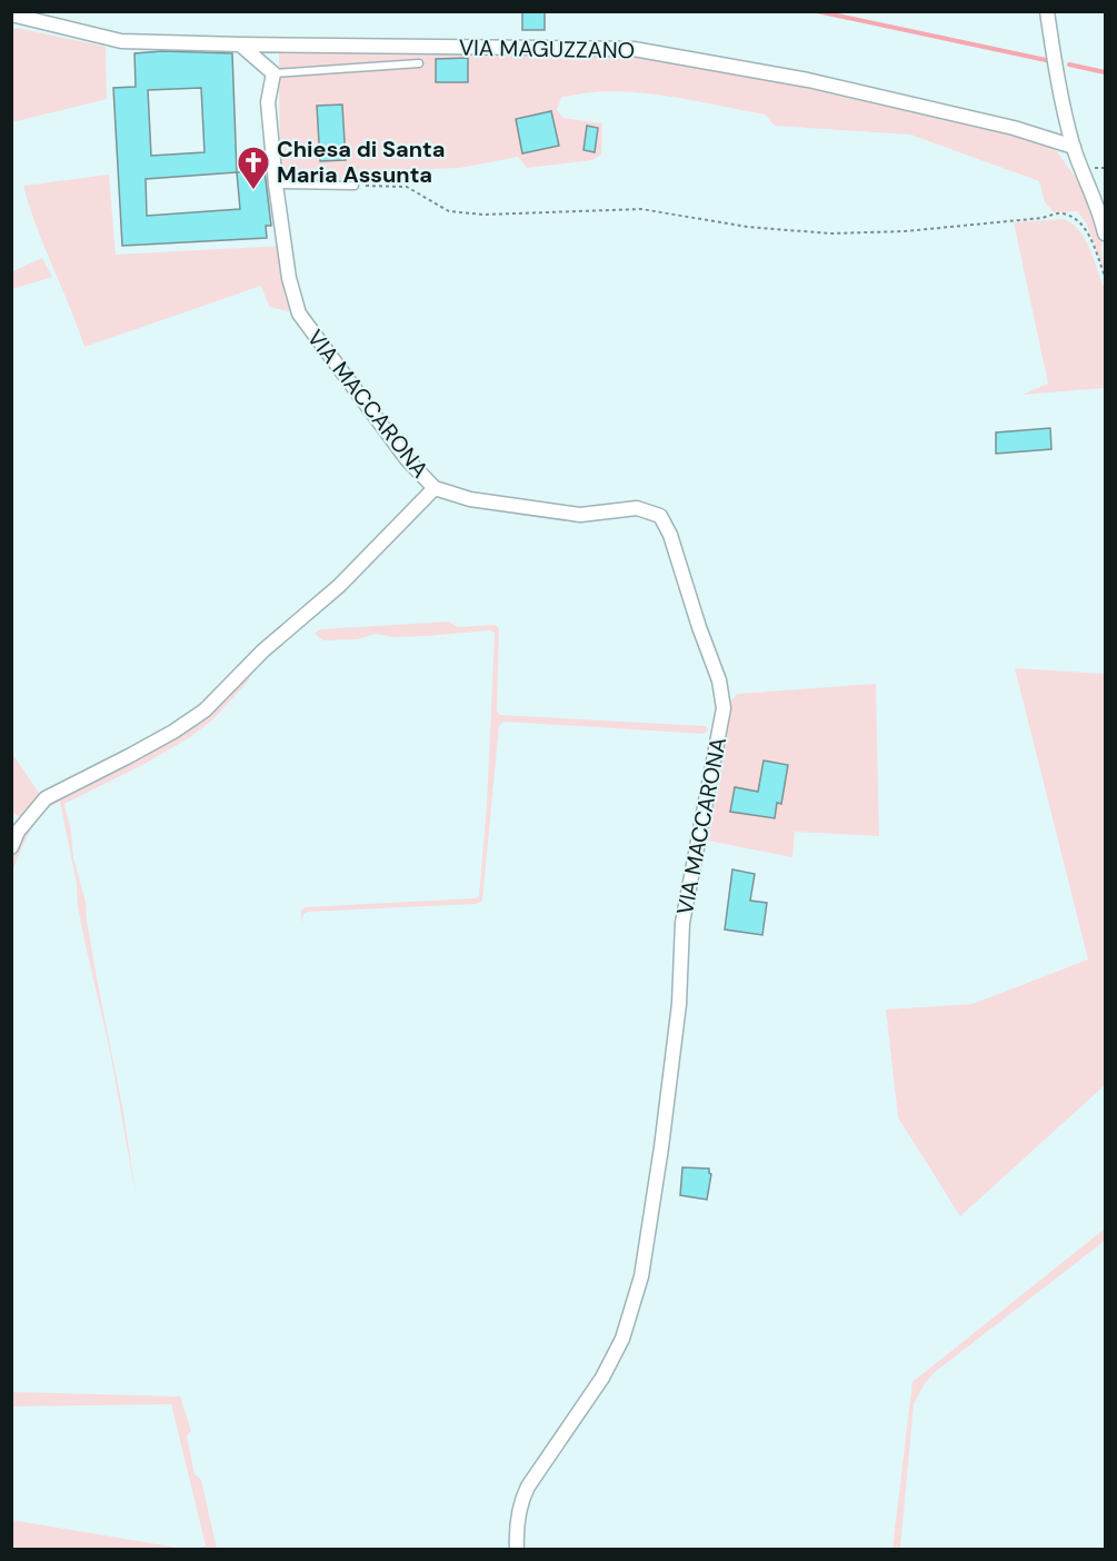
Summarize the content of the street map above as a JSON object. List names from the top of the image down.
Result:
{
  "streets": {
    "street": ["VIA MAGUZZANO", "VIA MACCARONA"]
  },
  "places": {
    "church": ["Chiesa di Santa Maria Assunta"]
  }
}
